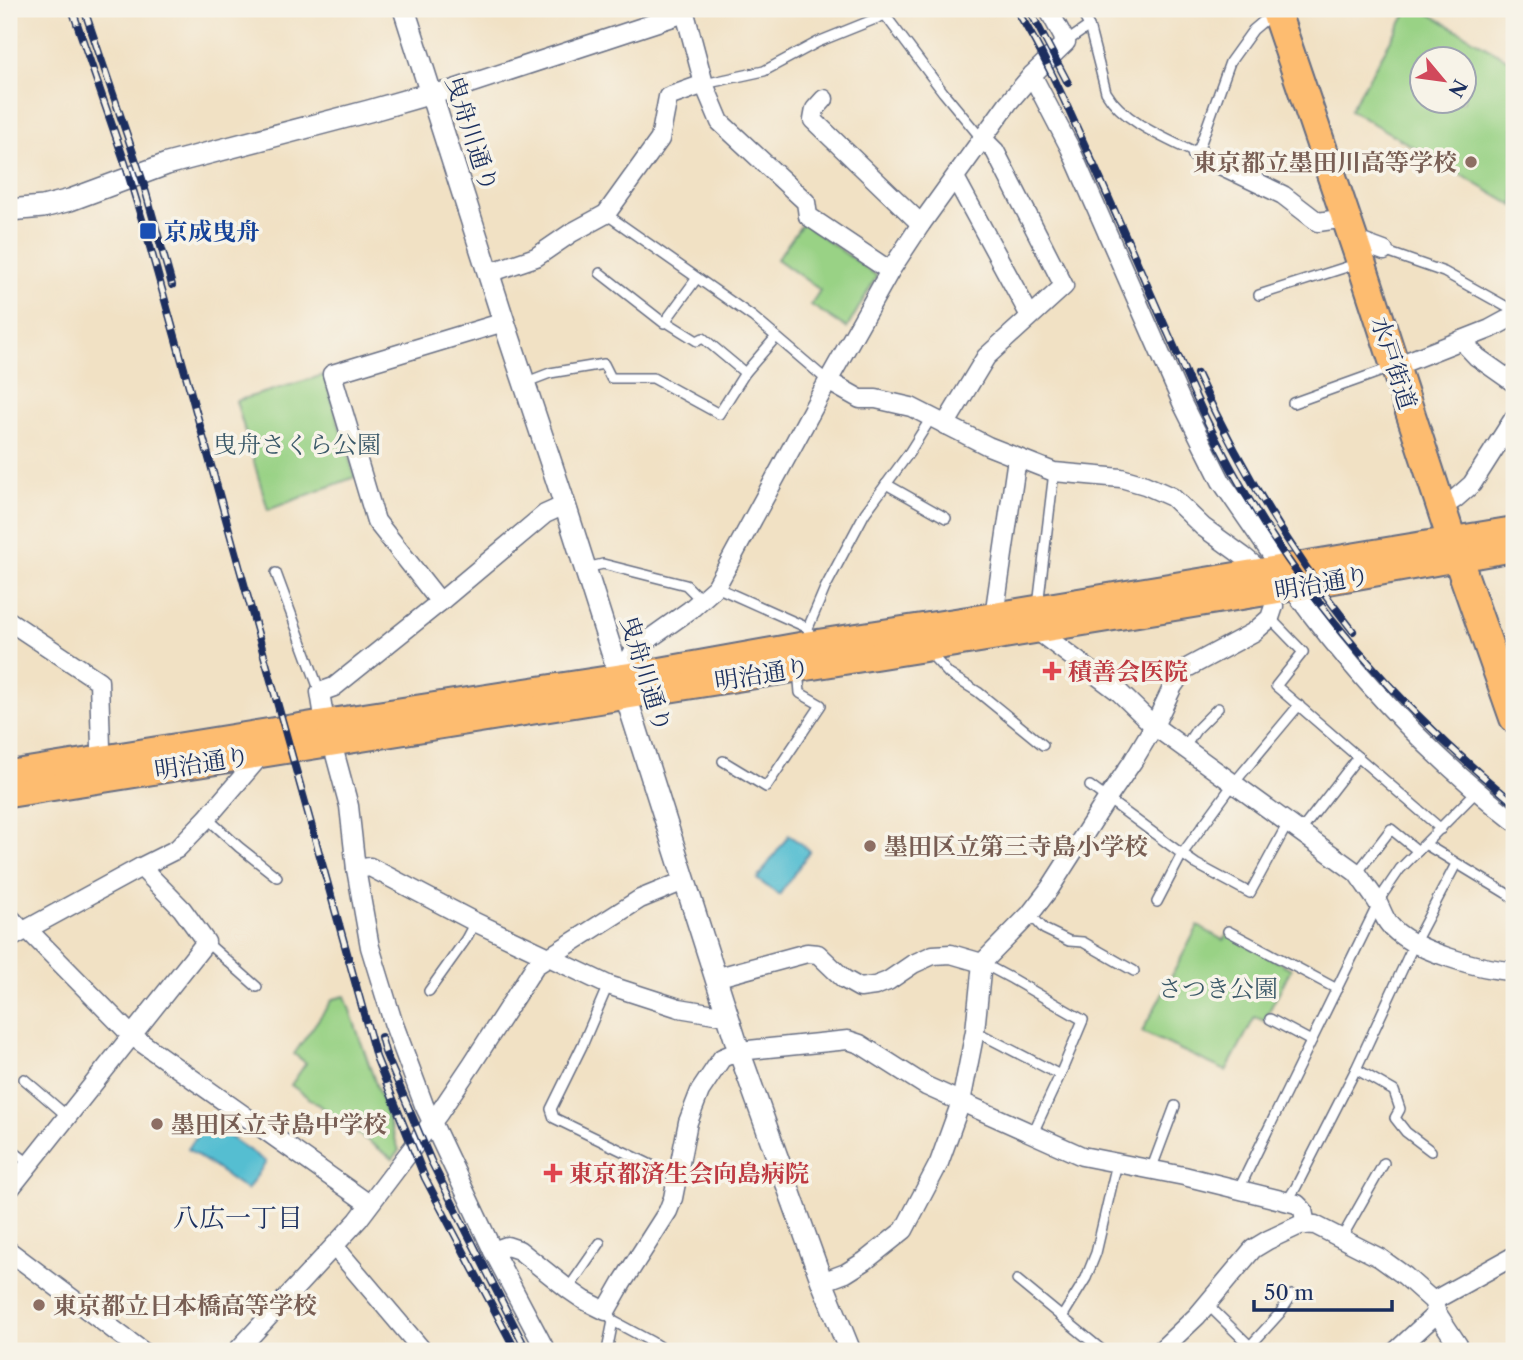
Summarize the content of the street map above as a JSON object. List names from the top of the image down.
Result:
{
  "streets": {
    "highway": ["水戸街道"],
    "main road": ["明治通り"],
    "street": ["曳舟川通り"]
  },
  "crossings": [
    ["曳舟川通り", "明治通り"],
    ["水戸街道", "明治通り"]
  ],
  "districts": ["八広一丁目"],
  "parks": ["曳舟さくら公園", "さつき公園"],
  "places": {
    "other": [
      "東京都立墨田川高等学校",
      "墨田区立第三寺島小学校",
      "墨田区立寺島中学校",
      "東京都立日本橋高等学校"
    ],
    "transit": ["京成曳舟"],
    "health": ["積善会医院", "東京都済生会向島病院"]
  },
  "scale_bar": "50 m",
  "north": "bottom right"
}
